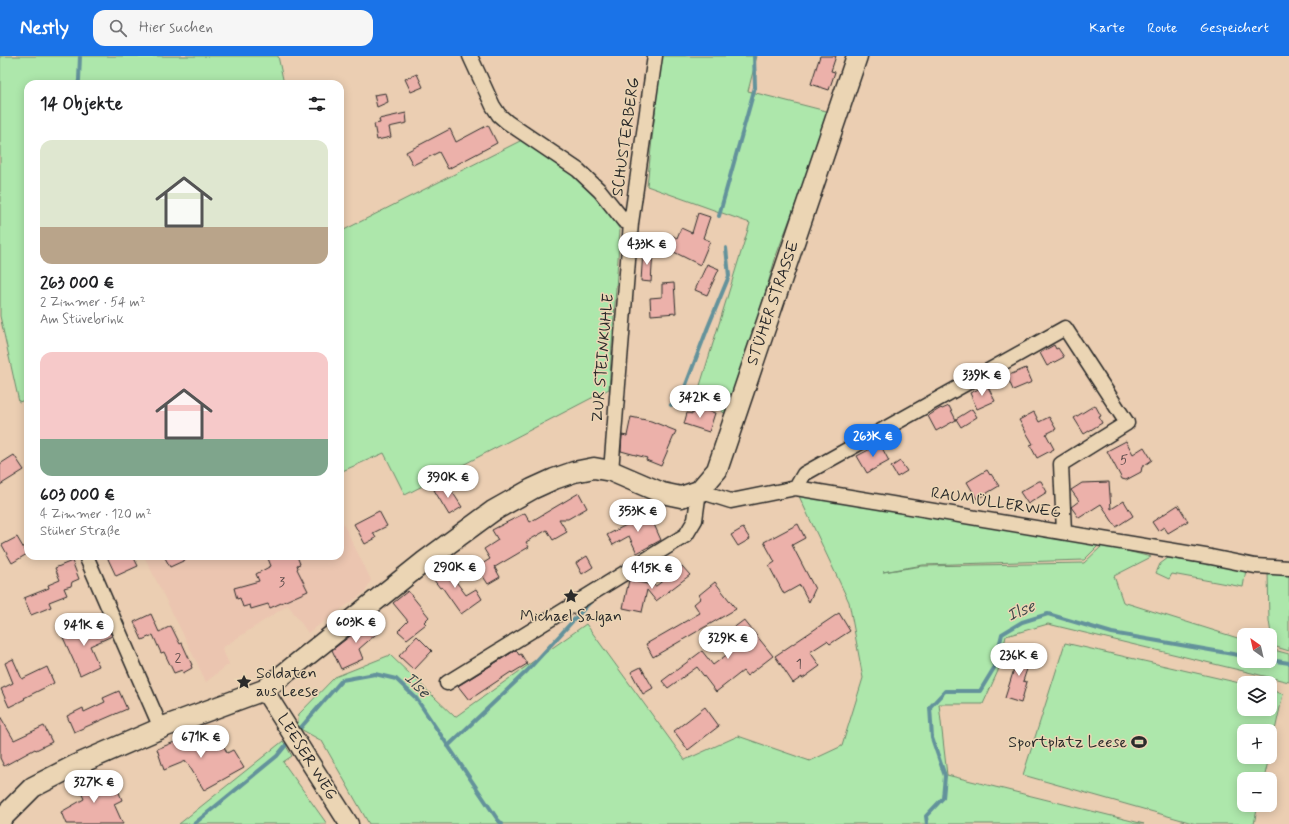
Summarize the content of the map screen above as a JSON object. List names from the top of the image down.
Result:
{
  "streets": {
    "main road": ["STÜHER STRASSE"],
    "street": [
      "SCHUSTERBERG",
      "ZUR STEINKUHLE",
      "RAUMÜLLERWEG",
      "LEESER WEG"
    ]
  },
  "crossings": [
    ["SCHUSTERBERG", "ZUR STEINKUHLE"],
    ["STÜHER STRASSE", "RAUMÜLLERWEG"]
  ],
  "water": ["Ilse"],
  "places": {
    "place": ["Michael Salgan", "Soldaten aus Leese"],
    "sports": ["Sportplatz Leese"]
  },
  "house_numbers": [
    "5",
    "3",
    "2",
    "1"
  ],
  "north": "top left",
  "page": {
    "header": "Nestly",
    "search": "Hier suchen",
    "nav": ["Karte", "Route", "Gespeichert"],
    "heading": "14 Objekte",
    "list": [
      {
        "name": "263 000 €",
        "note": "2 Zimmer · 54 m² · Am Stüvebrink"
      },
      {
        "name": "603 000 €",
        "note": "4 Zimmer · 120 m² · Stüher Straße"
      }
    ],
    "price": [
      "433K €",
      "339K €",
      "342K €",
      "263K €",
      "390K €",
      "353K €",
      "290K €",
      "415K €",
      "603K €",
      "941K €",
      "329K €",
      "236K €",
      "671K €",
      "327K €"
    ],
    "map_buttons": ["+", "−"]
  }
}
